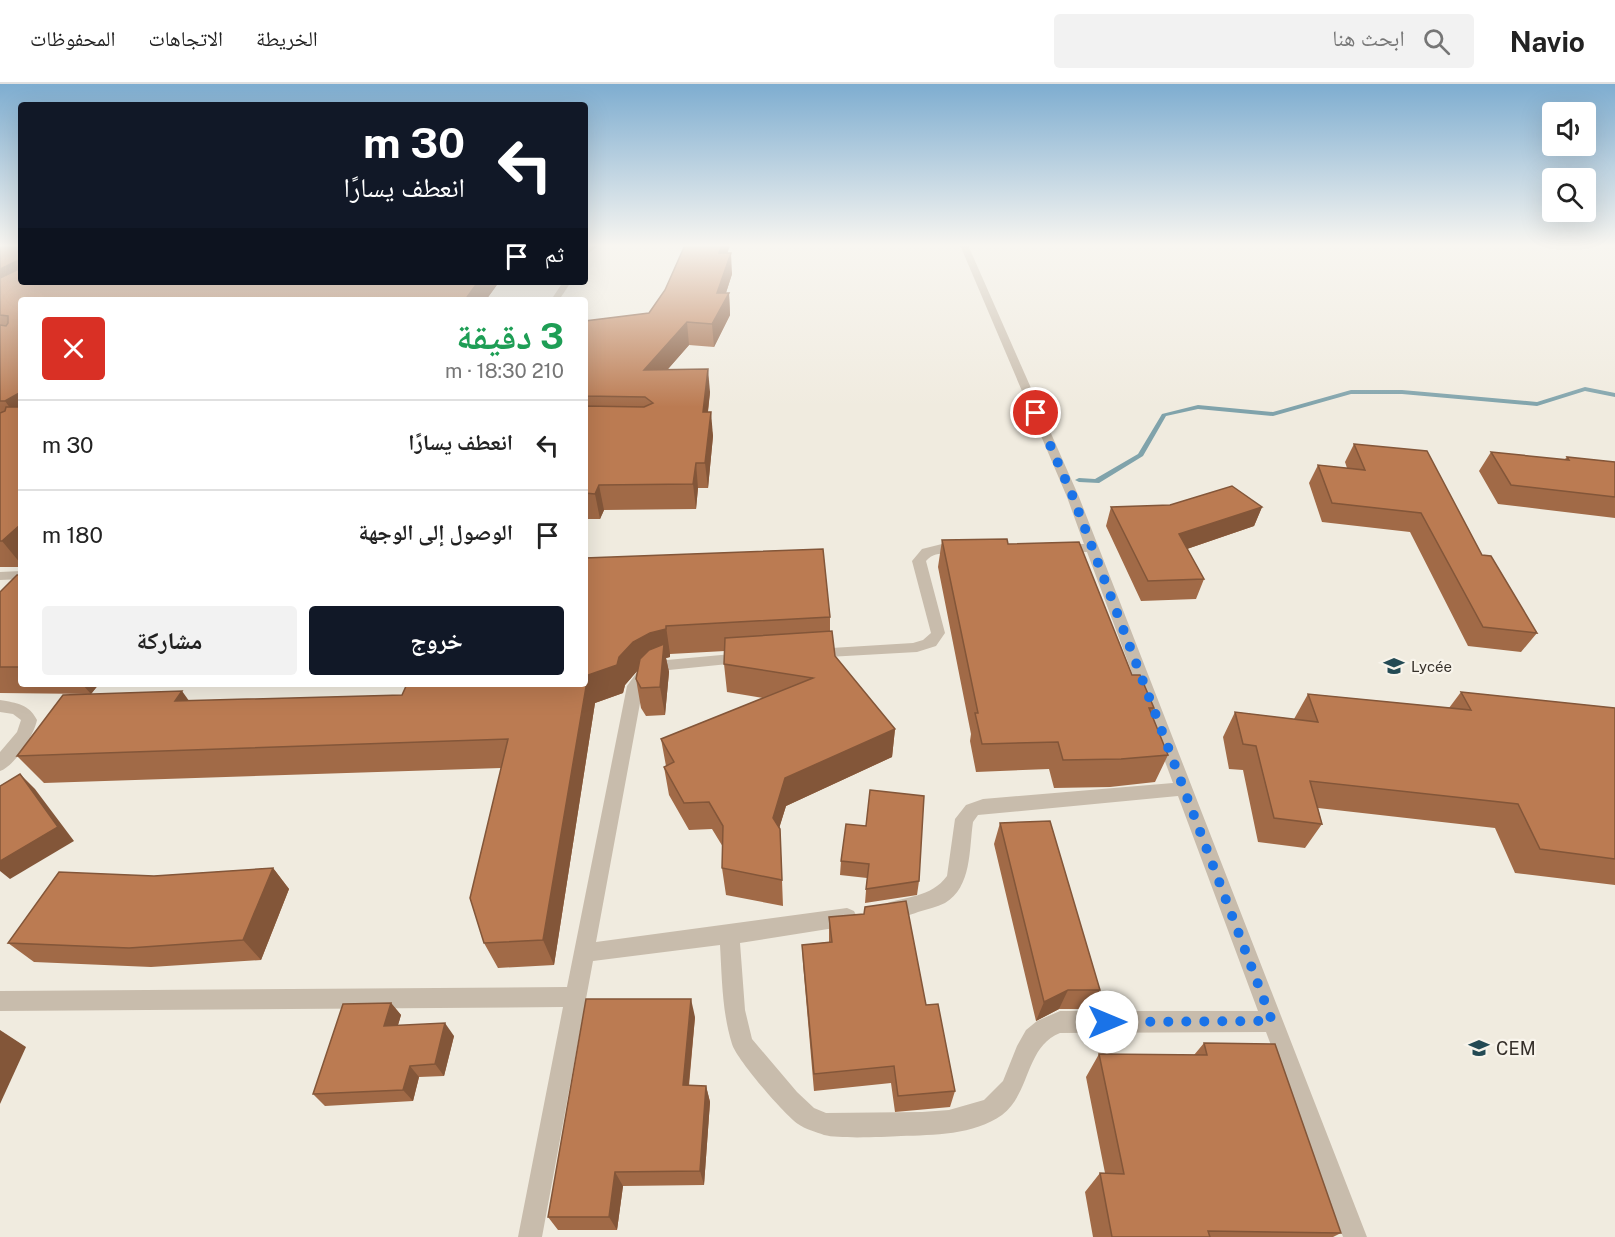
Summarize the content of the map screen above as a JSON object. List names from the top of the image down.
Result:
{
  "places": {
    "school or university": ["Lycée", "CEM"]
  },
  "page": {
    "header": "Navio",
    "search": "ابحث هنا",
    "nav": ["الخريطة", "الاتجاهات", "المحفوظات"],
    "turn": ["30 m", "انعطف يسارًا"],
    "then": "ثم",
    "heading": ["3 دقيقة", "210 m · 18:30"],
    "list": [
      {
        "name": "انعطف يسارًا",
        "value": "30 m"
      },
      {
        "name": "الوصول إلى الوجهة",
        "value": "180 m"
      }
    ],
    "buttons": ["خروج", "مشاركة"]
  }
}
